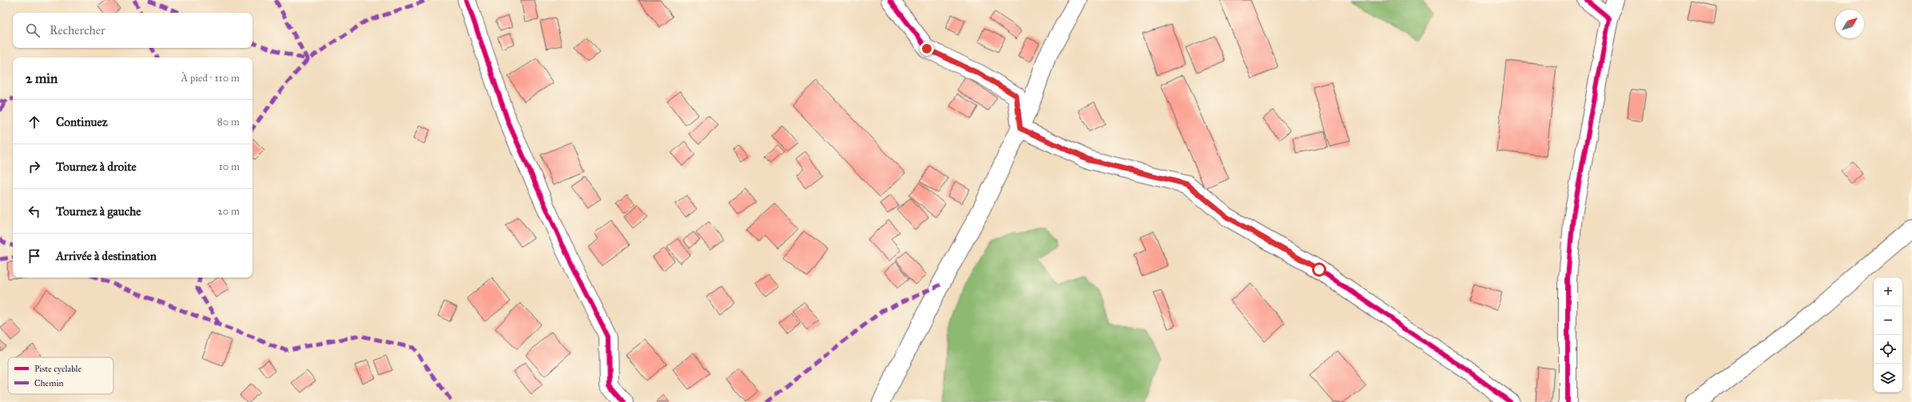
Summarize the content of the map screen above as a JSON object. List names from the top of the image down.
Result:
{
  "legend": ["Piste cyclable", "Chemin"],
  "north": "top right",
  "page": {
    "search": "Rechercher",
    "heading": ["2 min", "À pied · 110 m"],
    "list": [
      ["Continuez", "80 m"],
      ["Tournez à droite", "10 m"],
      ["Tournez à gauche", "20 m"],
      "Arrivée à destination"
    ],
    "map_buttons": ["+", "−"]
  }
}
